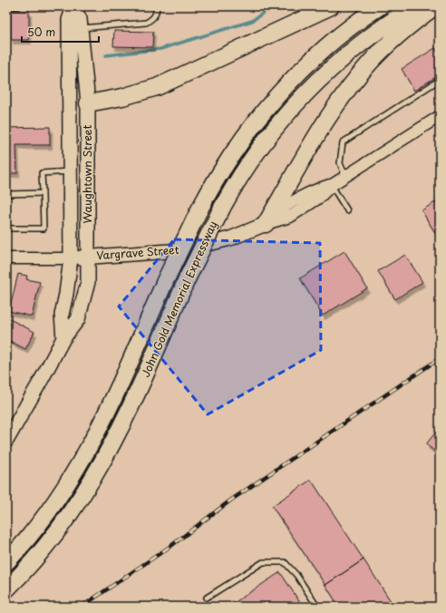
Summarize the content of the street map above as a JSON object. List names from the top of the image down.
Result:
{
  "streets": {
    "highway": ["John Gold Memorial Expressway"],
    "main road": ["Waughtown Street", "Vargrave Street"]
  },
  "crossings": [
    ["Waughtown Street", "Vargrave Street"]
  ],
  "scale_bar": "50 m"
}
